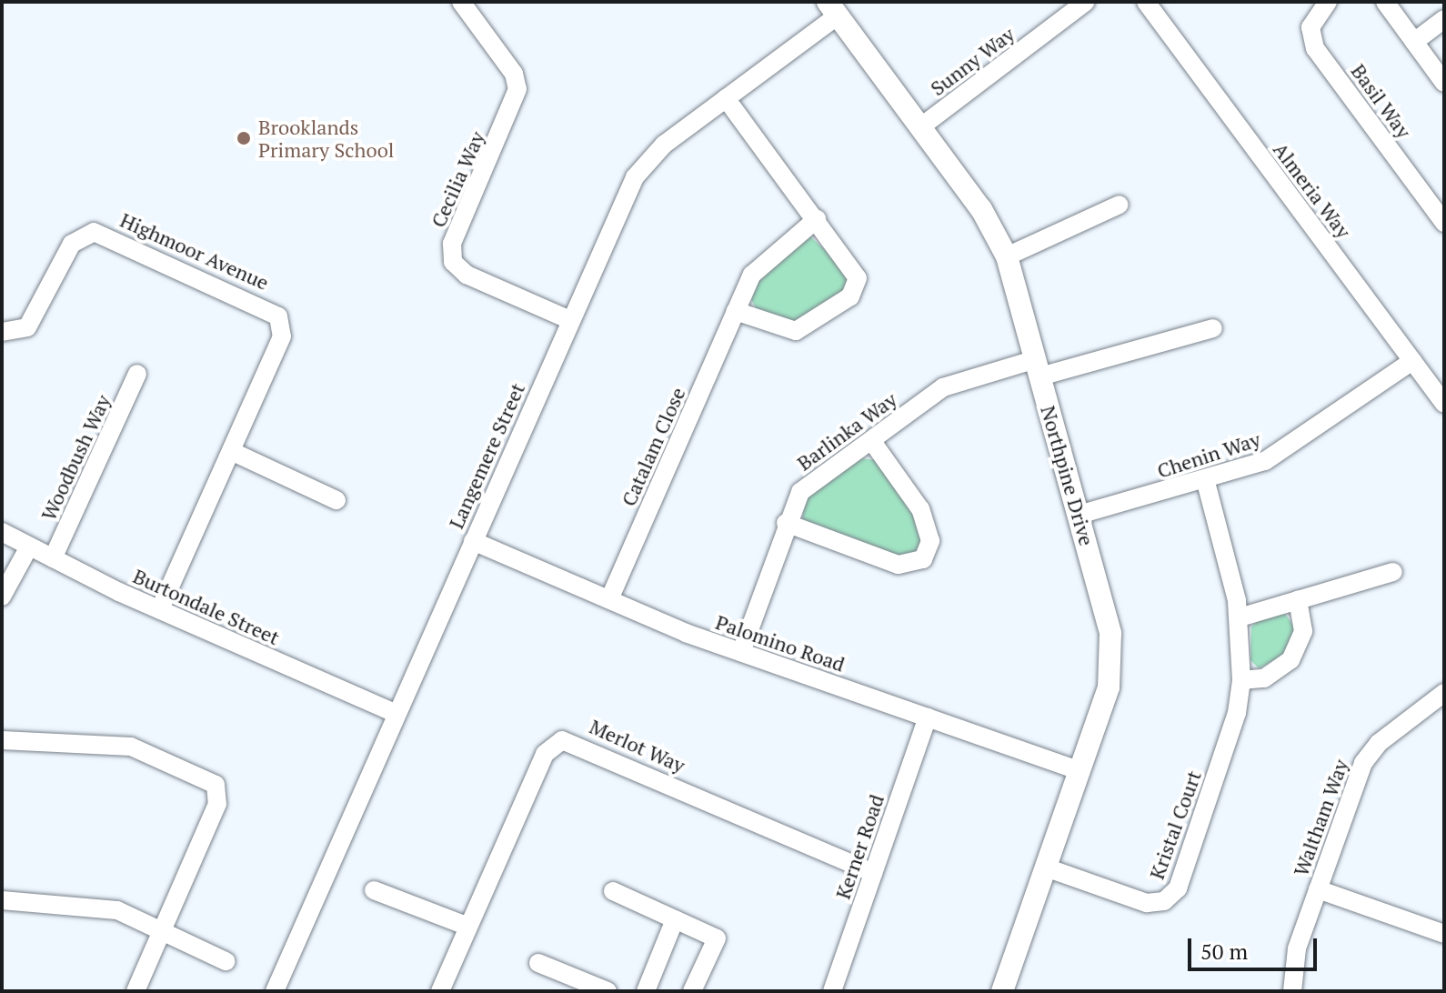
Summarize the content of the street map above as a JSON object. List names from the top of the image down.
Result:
{
  "streets": {
    "street": [
      "Sunny Way",
      "Basil Way",
      "Cecilia Way",
      "Almeria Way",
      "Highmoor Avenue",
      "Barlinka Way",
      "Catalam Close",
      "Chenin Way",
      "Langemere Street",
      "Woodbush Way",
      "Northpine Drive",
      "Burtondale Street",
      "Palomino Road",
      "Merlot Way",
      "Waltham Way",
      "Kristal Court",
      "Kerner Road"
    ]
  },
  "crossings": [
    ["Sunny Way", "Northpine Drive"],
    ["Cecilia Way", "Langemere Street"],
    ["Almeria Way", "Chenin Way"],
    ["Highmoor Avenue", "Burtondale Street"],
    ["Barlinka Way", "Northpine Drive"],
    ["Barlinka Way", "Palomino Road"],
    ["Catalam Close", "Palomino Road"],
    ["Chenin Way", "Northpine Drive"],
    ["Chenin Way", "Kristal Court"],
    ["Langemere Street", "Northpine Drive"],
    ["Langemere Street", "Burtondale Street"],
    ["Langemere Street", "Palomino Road"],
    ["Woodbush Way", "Burtondale Street"],
    ["Northpine Drive", "Palomino Road"],
    ["Northpine Drive", "Kristal Court"],
    ["Palomino Road", "Kerner Road"],
    ["Merlot Way", "Kerner Road"]
  ],
  "places": ["Brooklands Primary School"],
  "scale_bar": "50 m"
}
